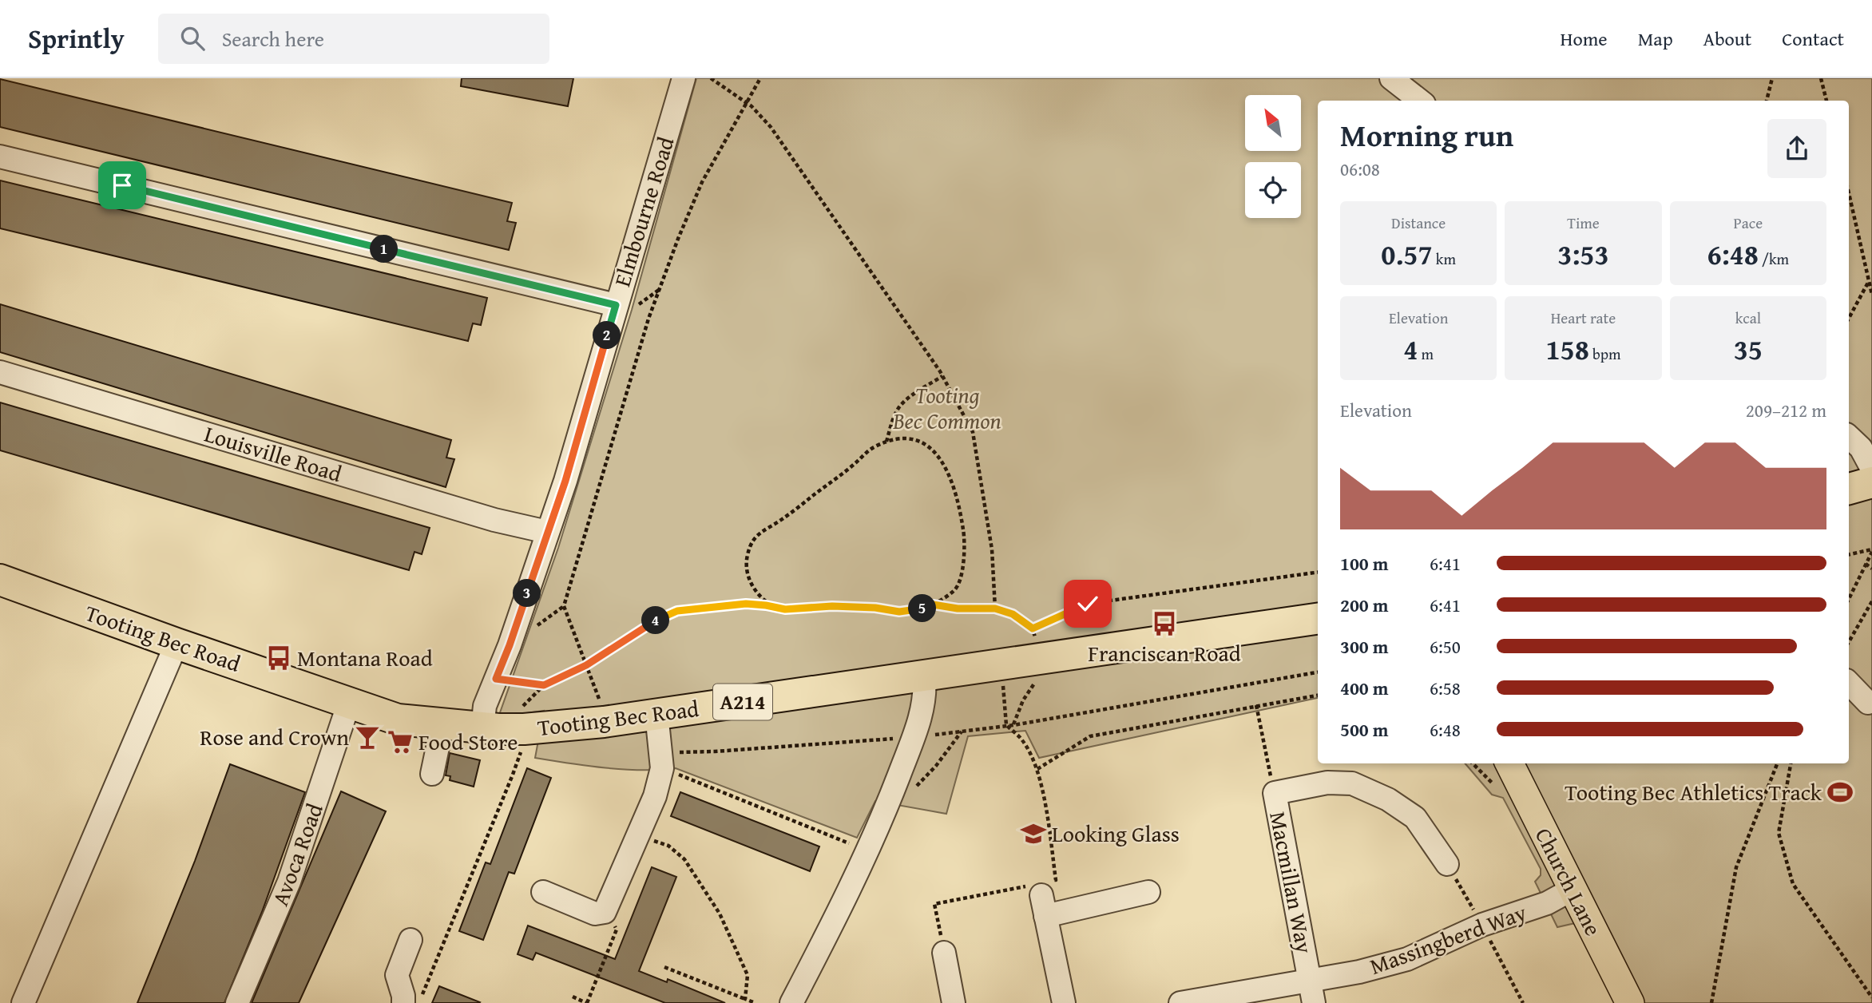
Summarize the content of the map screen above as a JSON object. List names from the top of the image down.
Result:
{
  "streets": {
    "highway": ["Tooting Bec Road", "A214"],
    "main road": ["Church Lane"],
    "street": [
      "Elmbourne Road",
      "Louisville Road",
      "Avoca Road",
      "Macmillan Way",
      "Massingberd Way"
    ]
  },
  "crossings": [
    ["Elmbourne Road", "Louisville Road"],
    ["Elmbourne Road", "Tooting Bec Road"],
    ["Tooting Bec Road", "Avoca Road"],
    ["Church Lane", "Massingberd Way"],
    ["Macmillan Way", "Massingberd Way"]
  ],
  "parks": ["Tooting Bec Common"],
  "places": {
    "bus stop": ["Franciscan Road", "Montana Road"],
    "bar": ["Rose and Crown"],
    "supermarket": ["Food Store"],
    "sports": ["Tooting Bec Athletics Track"],
    "school or university": ["Looking Glass"]
  },
  "north": "top left",
  "page": {
    "header": "Sprintly",
    "search": "Search here",
    "nav": [
      "Home",
      "Map",
      "About",
      "Contact"
    ],
    "heading": ["Morning run", "06:08"],
    "stats": [
      ["Distance", "0.57 km"],
      ["Time", "3:53"],
      ["Pace", "6:48 /km"],
      ["Elevation", "4 m"],
      ["Heart rate", "158 bpm"],
      ["kcal", "35"]
    ],
    "pins": [
      "1",
      "2",
      "3",
      "5",
      "4"
    ],
    "chart": ["Elevation", "209–212 m"],
    "list": [
      {
        "name": "100 m",
        "note": "6:41"
      },
      {
        "name": "200 m",
        "note": "6:41"
      },
      {
        "name": "300 m",
        "note": "6:50"
      },
      {
        "name": "400 m",
        "note": "6:58"
      },
      {
        "name": "500 m",
        "note": "6:48"
      }
    ]
  }
}
